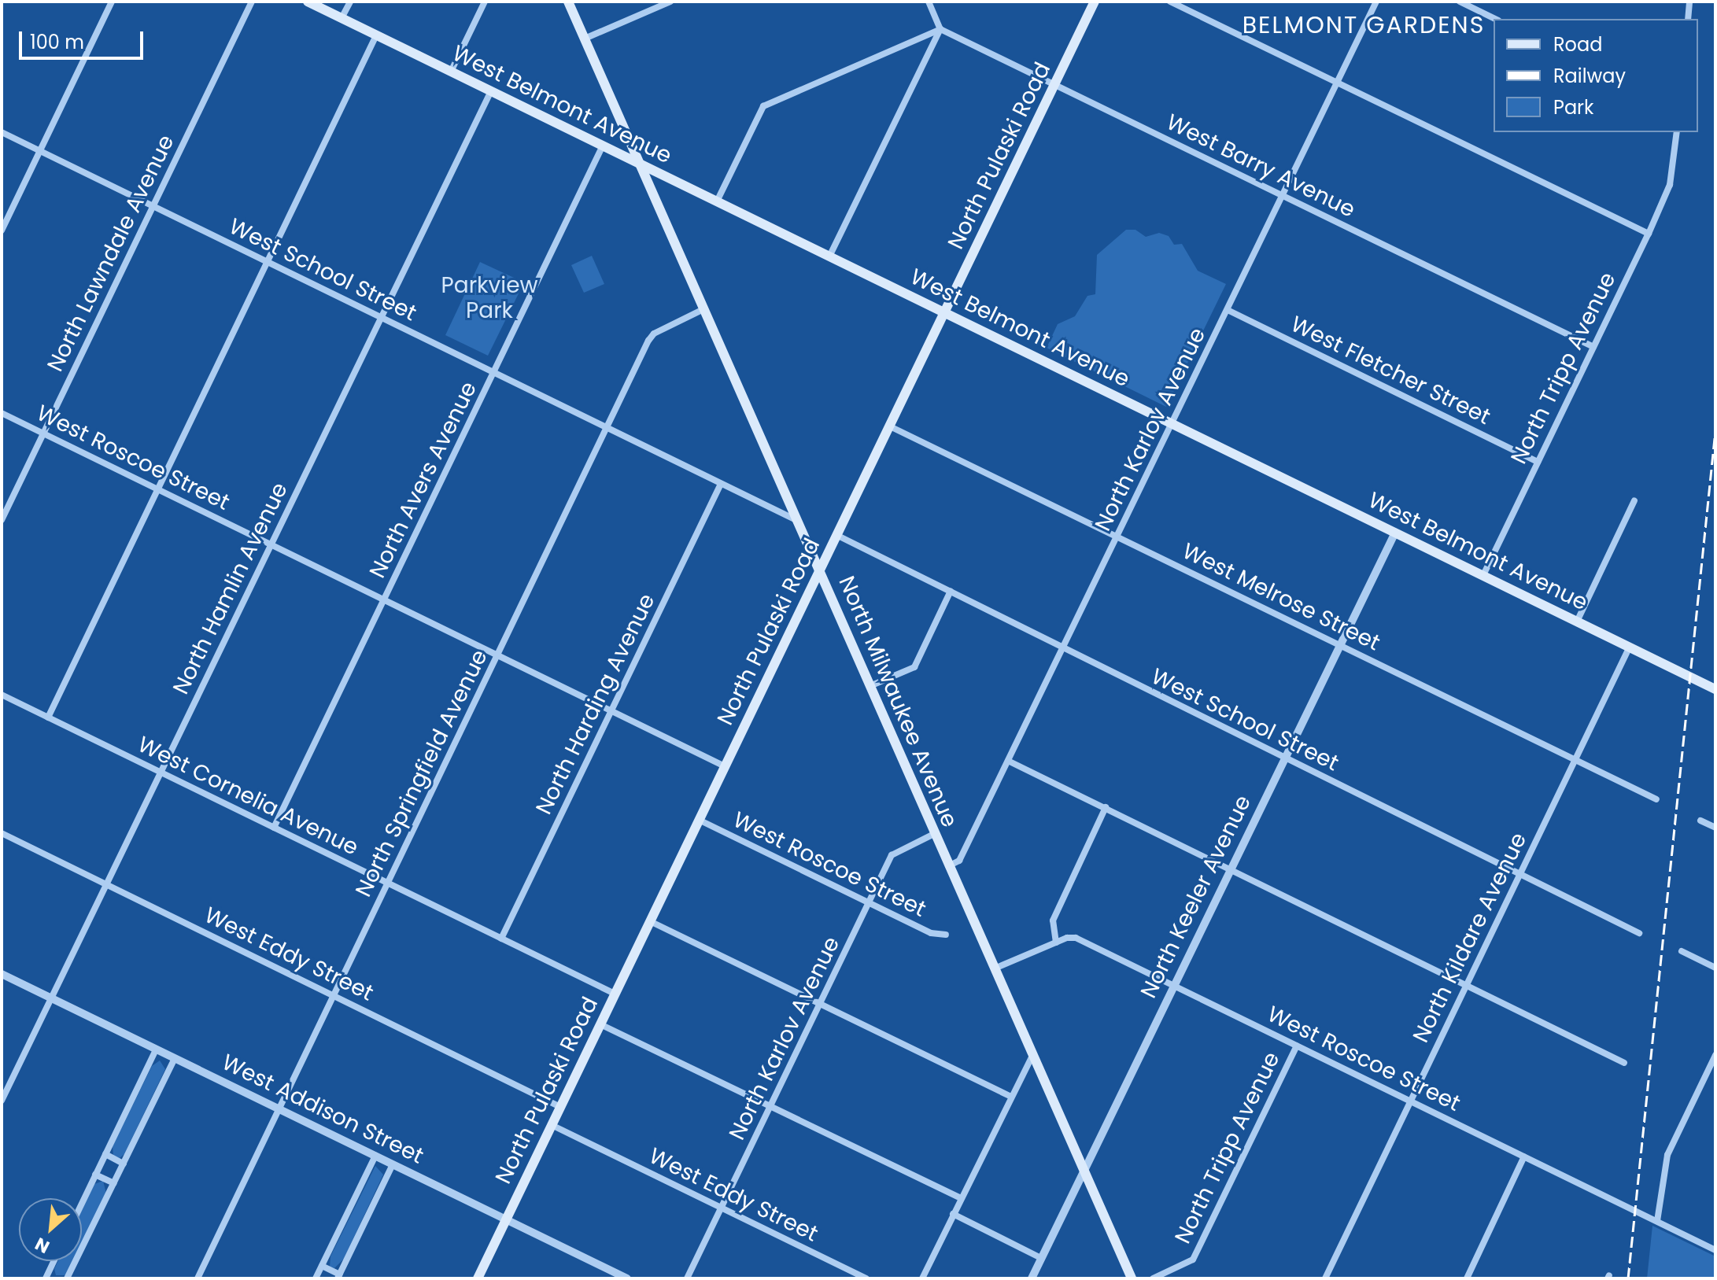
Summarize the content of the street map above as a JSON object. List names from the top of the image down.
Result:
{
  "streets": {
    "main road": ["West Belmont Avenue", "North Pulaski Road", "North Milwaukee Avenue"],
    "street": [
      "West Barry Avenue",
      "North Lawndale Avenue",
      "West School Street",
      "North Tripp Avenue",
      "West Fletcher Street",
      "North Karlov Avenue",
      "West Roscoe Street",
      "North Avers Avenue",
      "North Hamlin Avenue",
      "West Melrose Street",
      "North Harding Avenue",
      "North Springfield Avenue",
      "West Cornelia Avenue",
      "North Keeler Avenue",
      "North Kildare Avenue",
      "West Eddy Street",
      "West Addison Street"
    ]
  },
  "crossings": [
    ["West Belmont Avenue", "North Pulaski Road"],
    ["West Belmont Avenue", "North Tripp Avenue"],
    ["West Belmont Avenue", "North Karlov Avenue"],
    ["West Belmont Avenue", "North Avers Avenue"],
    ["West Belmont Avenue", "North Hamlin Avenue"],
    ["West Belmont Avenue", "North Milwaukee Avenue"],
    ["West Belmont Avenue", "North Keeler Avenue"],
    ["West Belmont Avenue", "North Kildare Avenue"],
    ["North Pulaski Road", "West Barry Avenue"],
    ["North Pulaski Road", "West School Street"],
    ["North Pulaski Road", "West Roscoe Street"],
    ["North Pulaski Road", "West Melrose Street"],
    ["North Pulaski Road", "North Milwaukee Avenue"],
    ["North Pulaski Road", "West Cornelia Avenue"],
    ["North Pulaski Road", "West Eddy Street"],
    ["North Pulaski Road", "West Addison Street"],
    ["West Barry Avenue", "North Tripp Avenue"],
    ["West Barry Avenue", "North Karlov Avenue"],
    ["North Lawndale Avenue", "West School Street"],
    ["North Lawndale Avenue", "West Roscoe Street"],
    ["West School Street", "North Karlov Avenue"],
    ["West School Street", "North Avers Avenue"],
    ["West School Street", "North Hamlin Avenue"],
    ["West School Street", "North Milwaukee Avenue"],
    ["West School Street", "North Harding Avenue"],
    ["West School Street", "North Springfield Avenue"],
    ["West School Street", "North Keeler Avenue"],
    ["West School Street", "North Kildare Avenue"],
    ["North Tripp Avenue", "West Fletcher Street"],
    ["North Tripp Avenue", "West Roscoe Street"],
    ["West Fletcher Street", "North Karlov Avenue"],
    ["North Karlov Avenue", "West Roscoe Street"],
    ["North Karlov Avenue", "West Melrose Street"],
    ["North Karlov Avenue", "North Milwaukee Avenue"],
    ["North Karlov Avenue", "West Eddy Street"],
    ["West Roscoe Street", "North Avers Avenue"],
    ["West Roscoe Street", "North Hamlin Avenue"],
    ["West Roscoe Street", "North Milwaukee Avenue"],
    ["West Roscoe Street", "North Harding Avenue"],
    ["West Roscoe Street", "North Springfield Avenue"],
    ["West Roscoe Street", "North Keeler Avenue"],
    ["West Roscoe Street", "North Kildare Avenue"],
    ["North Avers Avenue", "West Cornelia Avenue"],
    ["North Hamlin Avenue", "West Cornelia Avenue"],
    ["North Hamlin Avenue", "West Eddy Street"],
    ["North Hamlin Avenue", "West Addison Street"],
    ["West Melrose Street", "North Keeler Avenue"],
    ["West Melrose Street", "North Kildare Avenue"],
    ["North Milwaukee Avenue", "North Springfield Avenue"],
    ["North Milwaukee Avenue", "North Keeler Avenue"],
    ["North Harding Avenue", "West Cornelia Avenue"],
    ["North Springfield Avenue", "West Cornelia Avenue"],
    ["North Springfield Avenue", "West Eddy Street"],
    ["North Springfield Avenue", "West Addison Street"]
  ],
  "districts": ["BELMONT GARDENS"],
  "parks": ["Parkview Park"],
  "legend": ["Road", "Railway", "Park"],
  "scale_bar": "100 m",
  "north": "bottom left"
}
